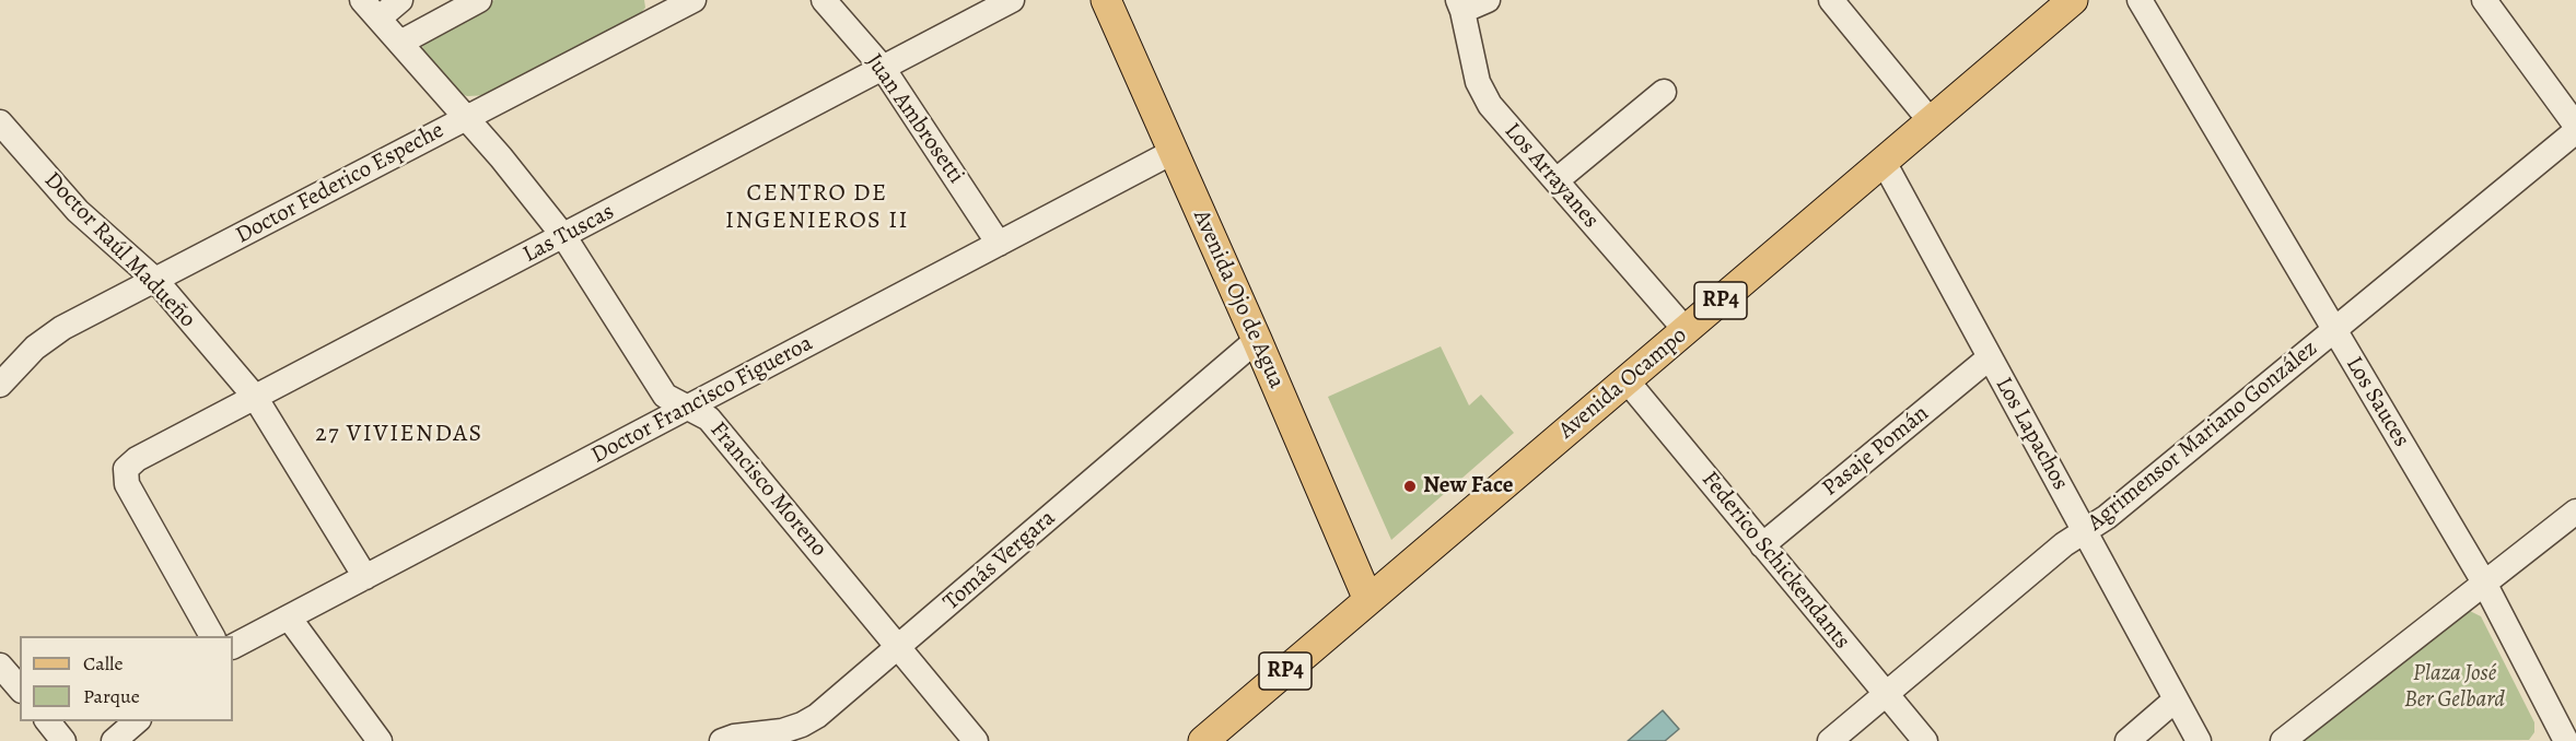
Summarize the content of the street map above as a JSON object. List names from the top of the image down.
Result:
{
  "streets": {
    "main road": ["Avenida Ojo de Agua", "RP4", "Avenida Ocampo"],
    "street": [
      "Juan Ambrosetti",
      "Los Arrayanes",
      "Doctor Federico Espeche",
      "Las Tuscas",
      "Doctor Raúl Madueño",
      "Doctor Francisco Figueroa",
      "Los Sauces",
      "Los Lapachos",
      "Agrimensor Mariano González",
      "Pasaje Pomán",
      "Francisco Moreno",
      "Tomás Vergara",
      "Federico Schickendants"
    ]
  },
  "crossings": [
    ["Juan Ambrosetti", "Las Tuscas"],
    ["Juan Ambrosetti", "Doctor Francisco Figueroa"],
    ["Los Arrayanes", "Avenida Ocampo"],
    ["Doctor Federico Espeche", "Doctor Raúl Madueño"],
    ["Doctor Federico Espeche", "Francisco Moreno"],
    ["Las Tuscas", "Doctor Raúl Madueño"],
    ["Las Tuscas", "Francisco Moreno"],
    ["Doctor Raúl Madueño", "Doctor Francisco Figueroa"],
    ["Avenida Ojo de Agua", "Avenida Ocampo"],
    ["Avenida Ojo de Agua", "Doctor Francisco Figueroa"],
    ["Avenida Ojo de Agua", "Tomás Vergara"],
    ["Avenida Ocampo", "Los Lapachos"],
    ["Avenida Ocampo", "Federico Schickendants"],
    ["Doctor Francisco Figueroa", "Francisco Moreno"],
    ["Los Sauces", "Agrimensor Mariano González"],
    ["Los Lapachos", "Agrimensor Mariano González"],
    ["Los Lapachos", "Pasaje Pomán"],
    ["Agrimensor Mariano González", "Federico Schickendants"],
    ["Pasaje Pomán", "Federico Schickendants"],
    ["Francisco Moreno", "Tomás Vergara"]
  ],
  "districts": ["CENTRO DE INGENIEROS II", "27 VIVIENDAS"],
  "parks": ["Plaza José Ber Gelbard"],
  "places": ["New Face"],
  "legend": ["Calle", "Parque"]
}
